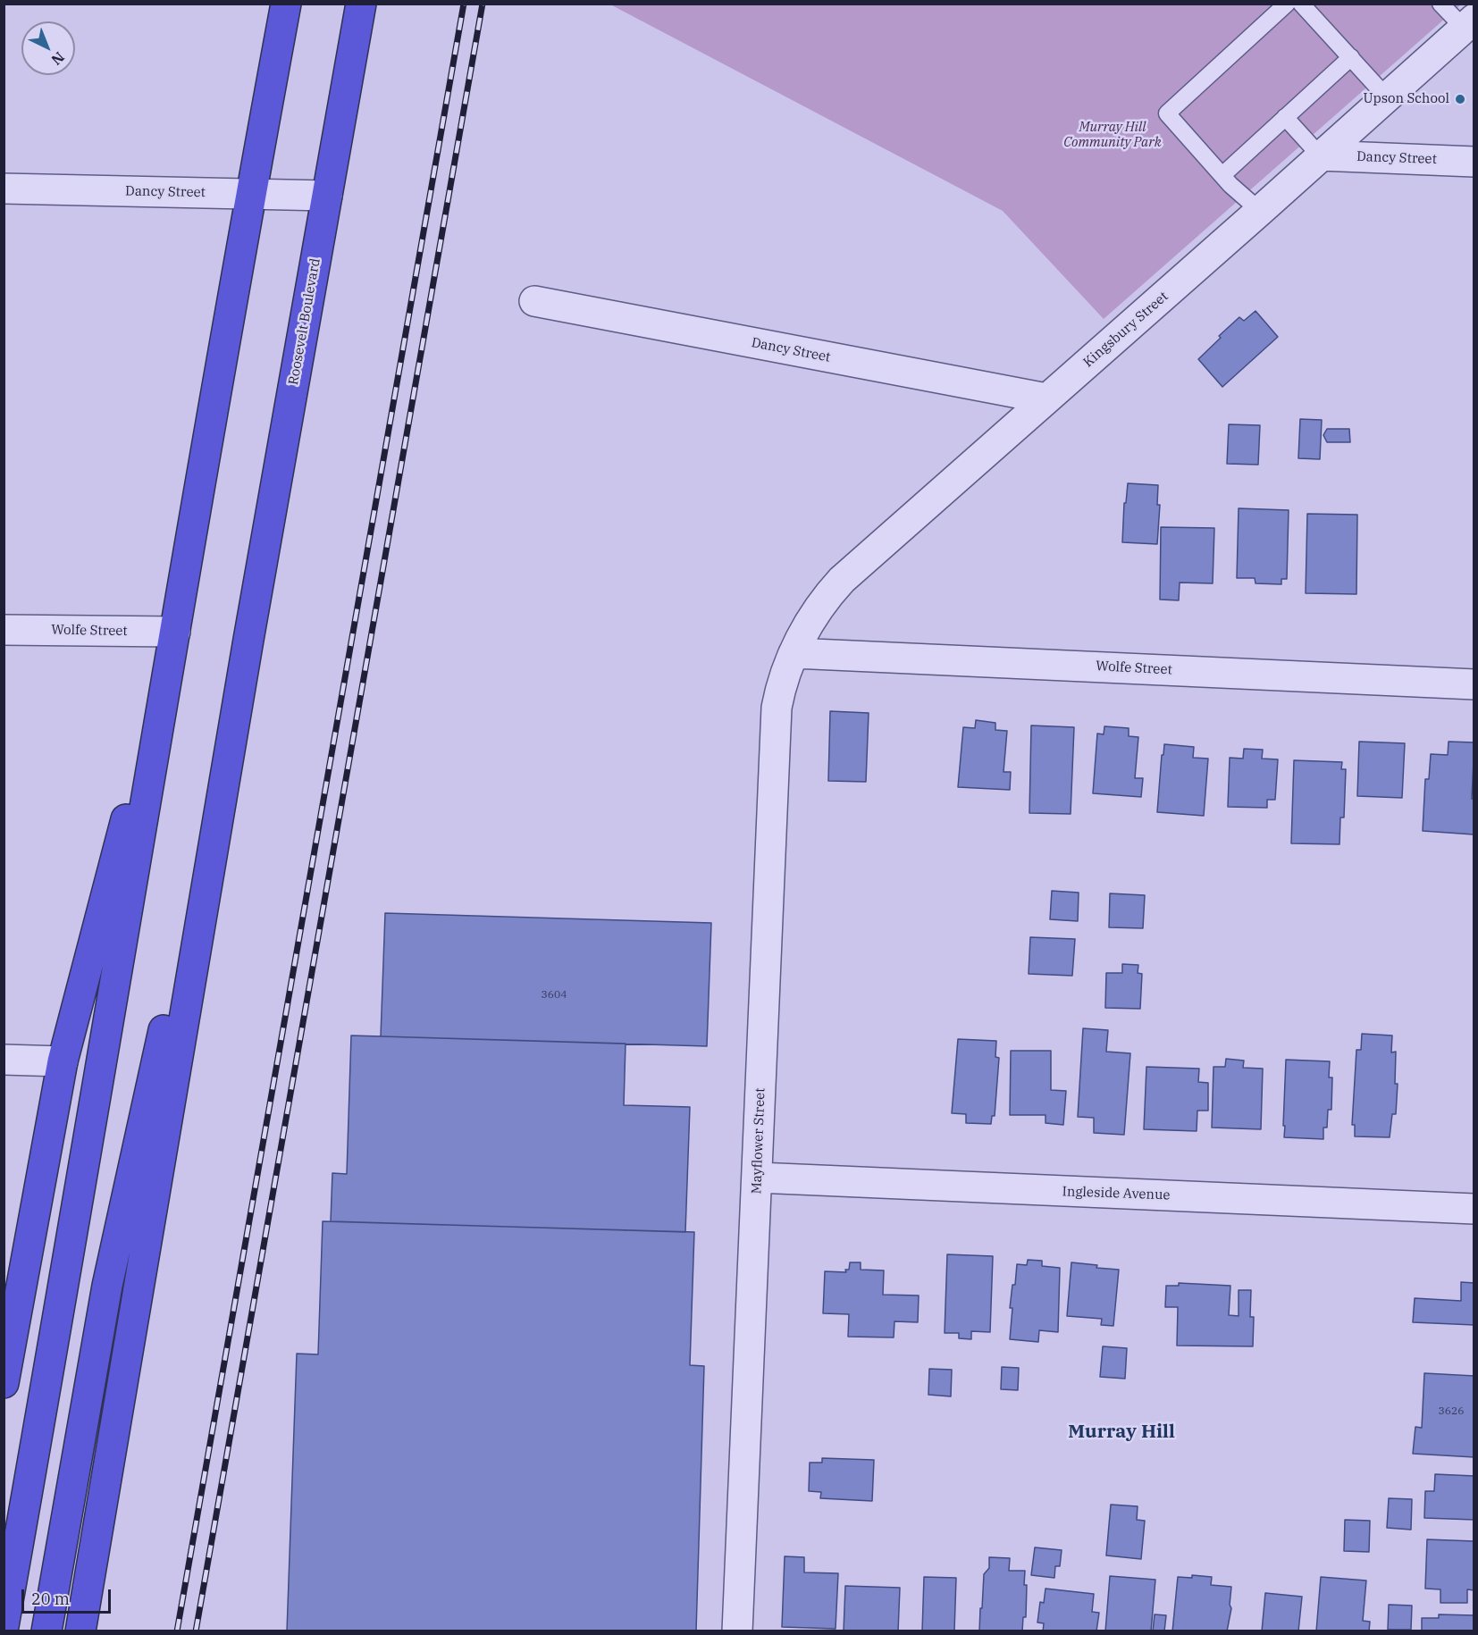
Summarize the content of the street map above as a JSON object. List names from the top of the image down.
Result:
{
  "streets": {
    "highway": ["Roosevelt Boulevard"],
    "street": [
      "Dancy Street",
      "Kingsbury Street",
      "Wolfe Street",
      "Mayflower Street",
      "Ingleside Avenue"
    ]
  },
  "crossings": [
    ["Dancy Street", "Roosevelt Boulevard"],
    ["Dancy Street", "Kingsbury Street"],
    ["Kingsbury Street", "Wolfe Street"],
    ["Kingsbury Street", "Mayflower Street"],
    ["Wolfe Street", "Mayflower Street"],
    ["Mayflower Street", "Ingleside Avenue"]
  ],
  "districts": ["Murray Hill"],
  "parks": ["Murray Hill Community Park"],
  "places": ["Upson School"],
  "house_numbers": ["3604", "3626"],
  "scale_bar": "20 m",
  "north": "bottom right"
}
